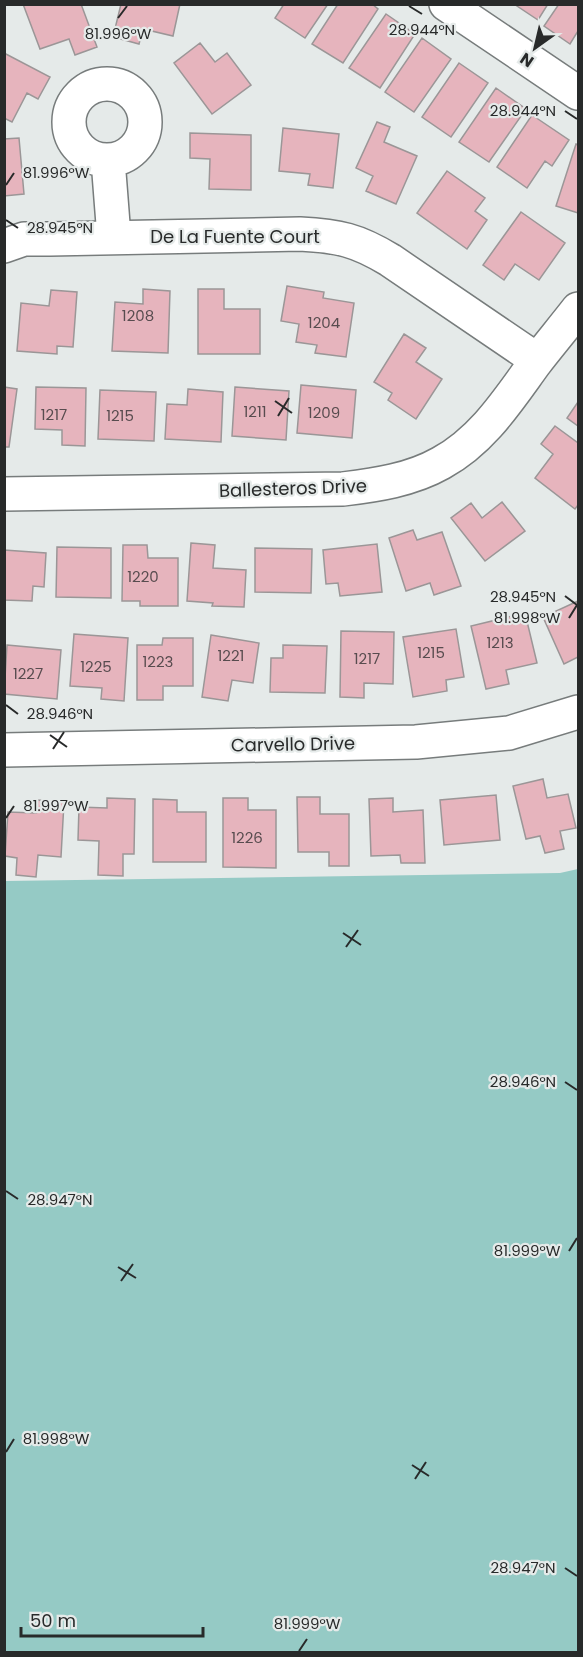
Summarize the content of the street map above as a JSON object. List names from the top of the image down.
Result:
{
  "streets": {
    "street": ["De La Fuente Court", "Ballesteros Drive", "Carvello Drive"]
  },
  "crossings": [
    ["De La Fuente Court", "Ballesteros Drive"]
  ],
  "house_numbers": [
    "1208",
    "1204",
    "1211",
    "1209",
    "1217",
    "1215",
    "1220",
    "1213",
    "1215",
    "1221",
    "1217",
    "1223",
    "1225",
    "1227",
    "1226"
  ],
  "scale_bar": "50 m",
  "north": "bottom left",
  "coordinates": [
    "28.944°N",
    "81.996°W",
    "28.945°N",
    "81.998°W",
    "28.946°N",
    "81.997°W",
    "28.947°N",
    "81.999°W"
  ]
}
